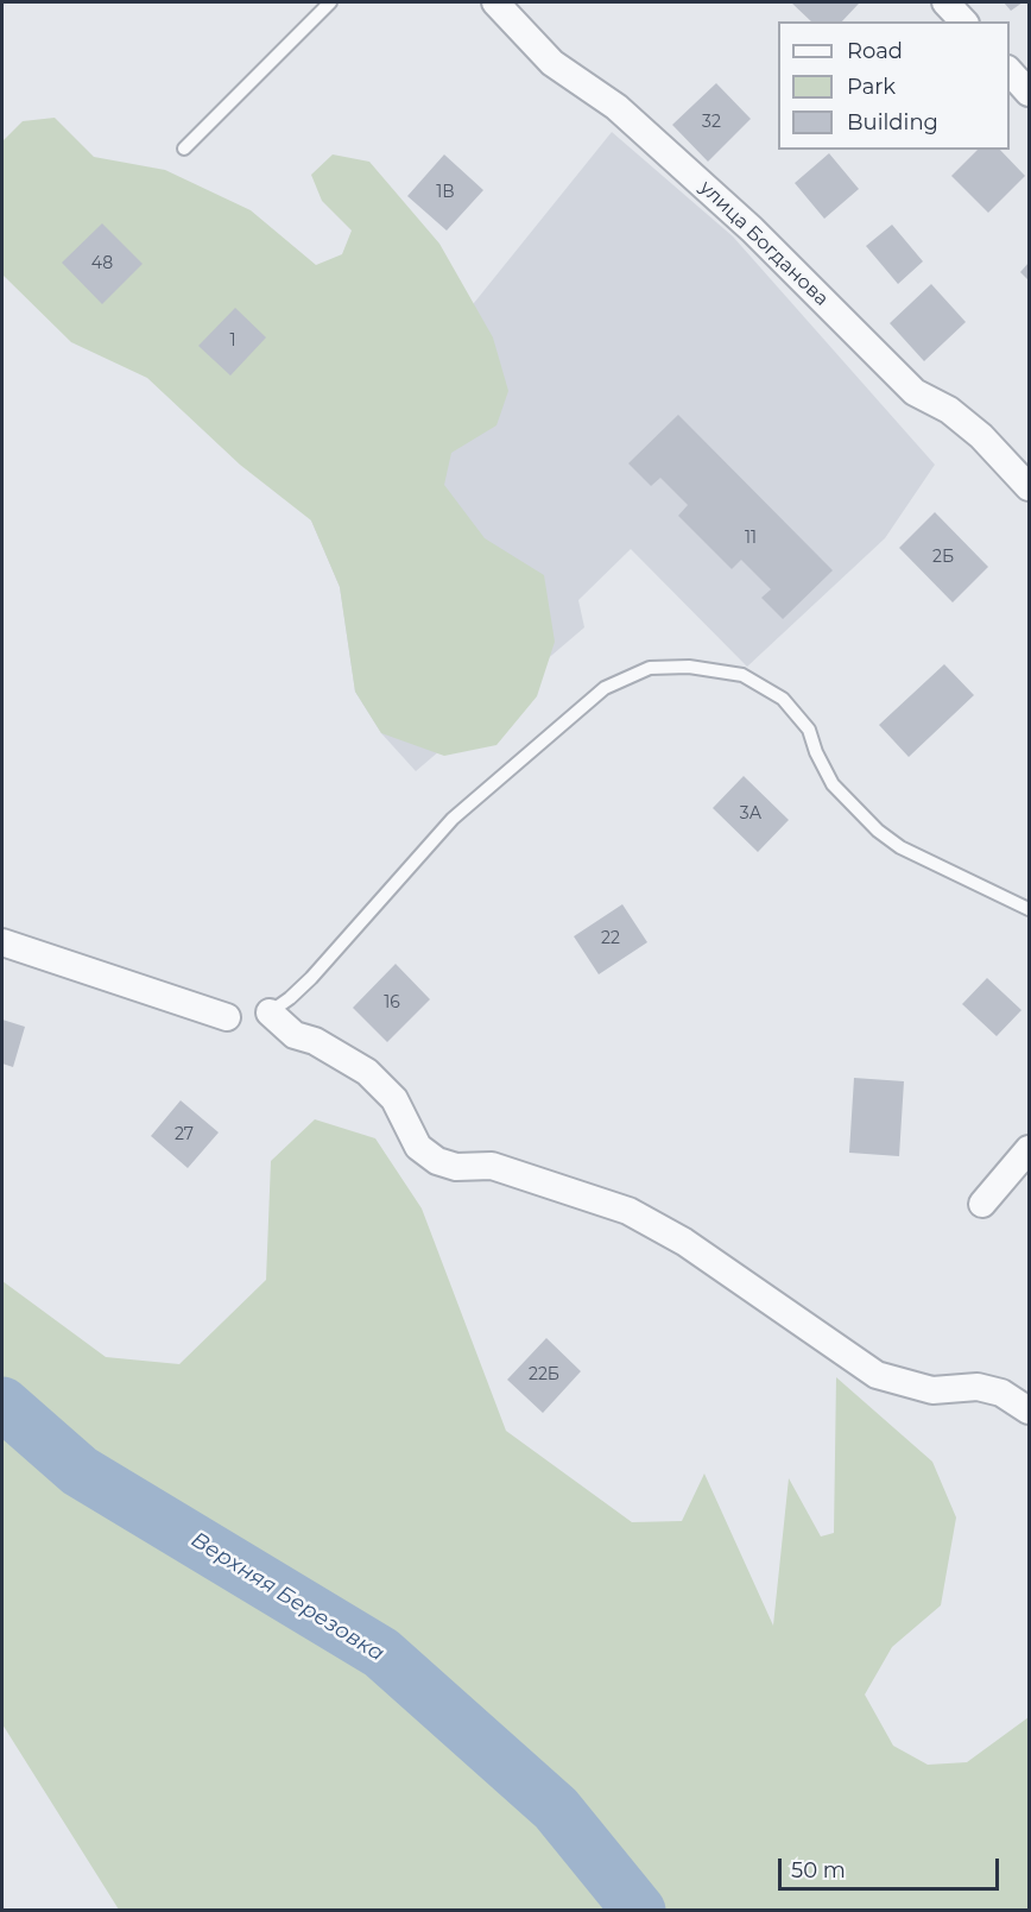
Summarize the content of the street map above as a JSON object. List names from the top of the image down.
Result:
{
  "streets": {
    "street": ["улица Богданова"]
  },
  "water": ["Верхняя Березовка"],
  "house_numbers": [
    "32",
    "1В",
    "48",
    "1",
    "11",
    "2Б",
    "3А",
    "22",
    "16",
    "27",
    "22Б"
  ],
  "legend": ["Road", "Park", "Building"],
  "scale_bar": "50 m"
}
